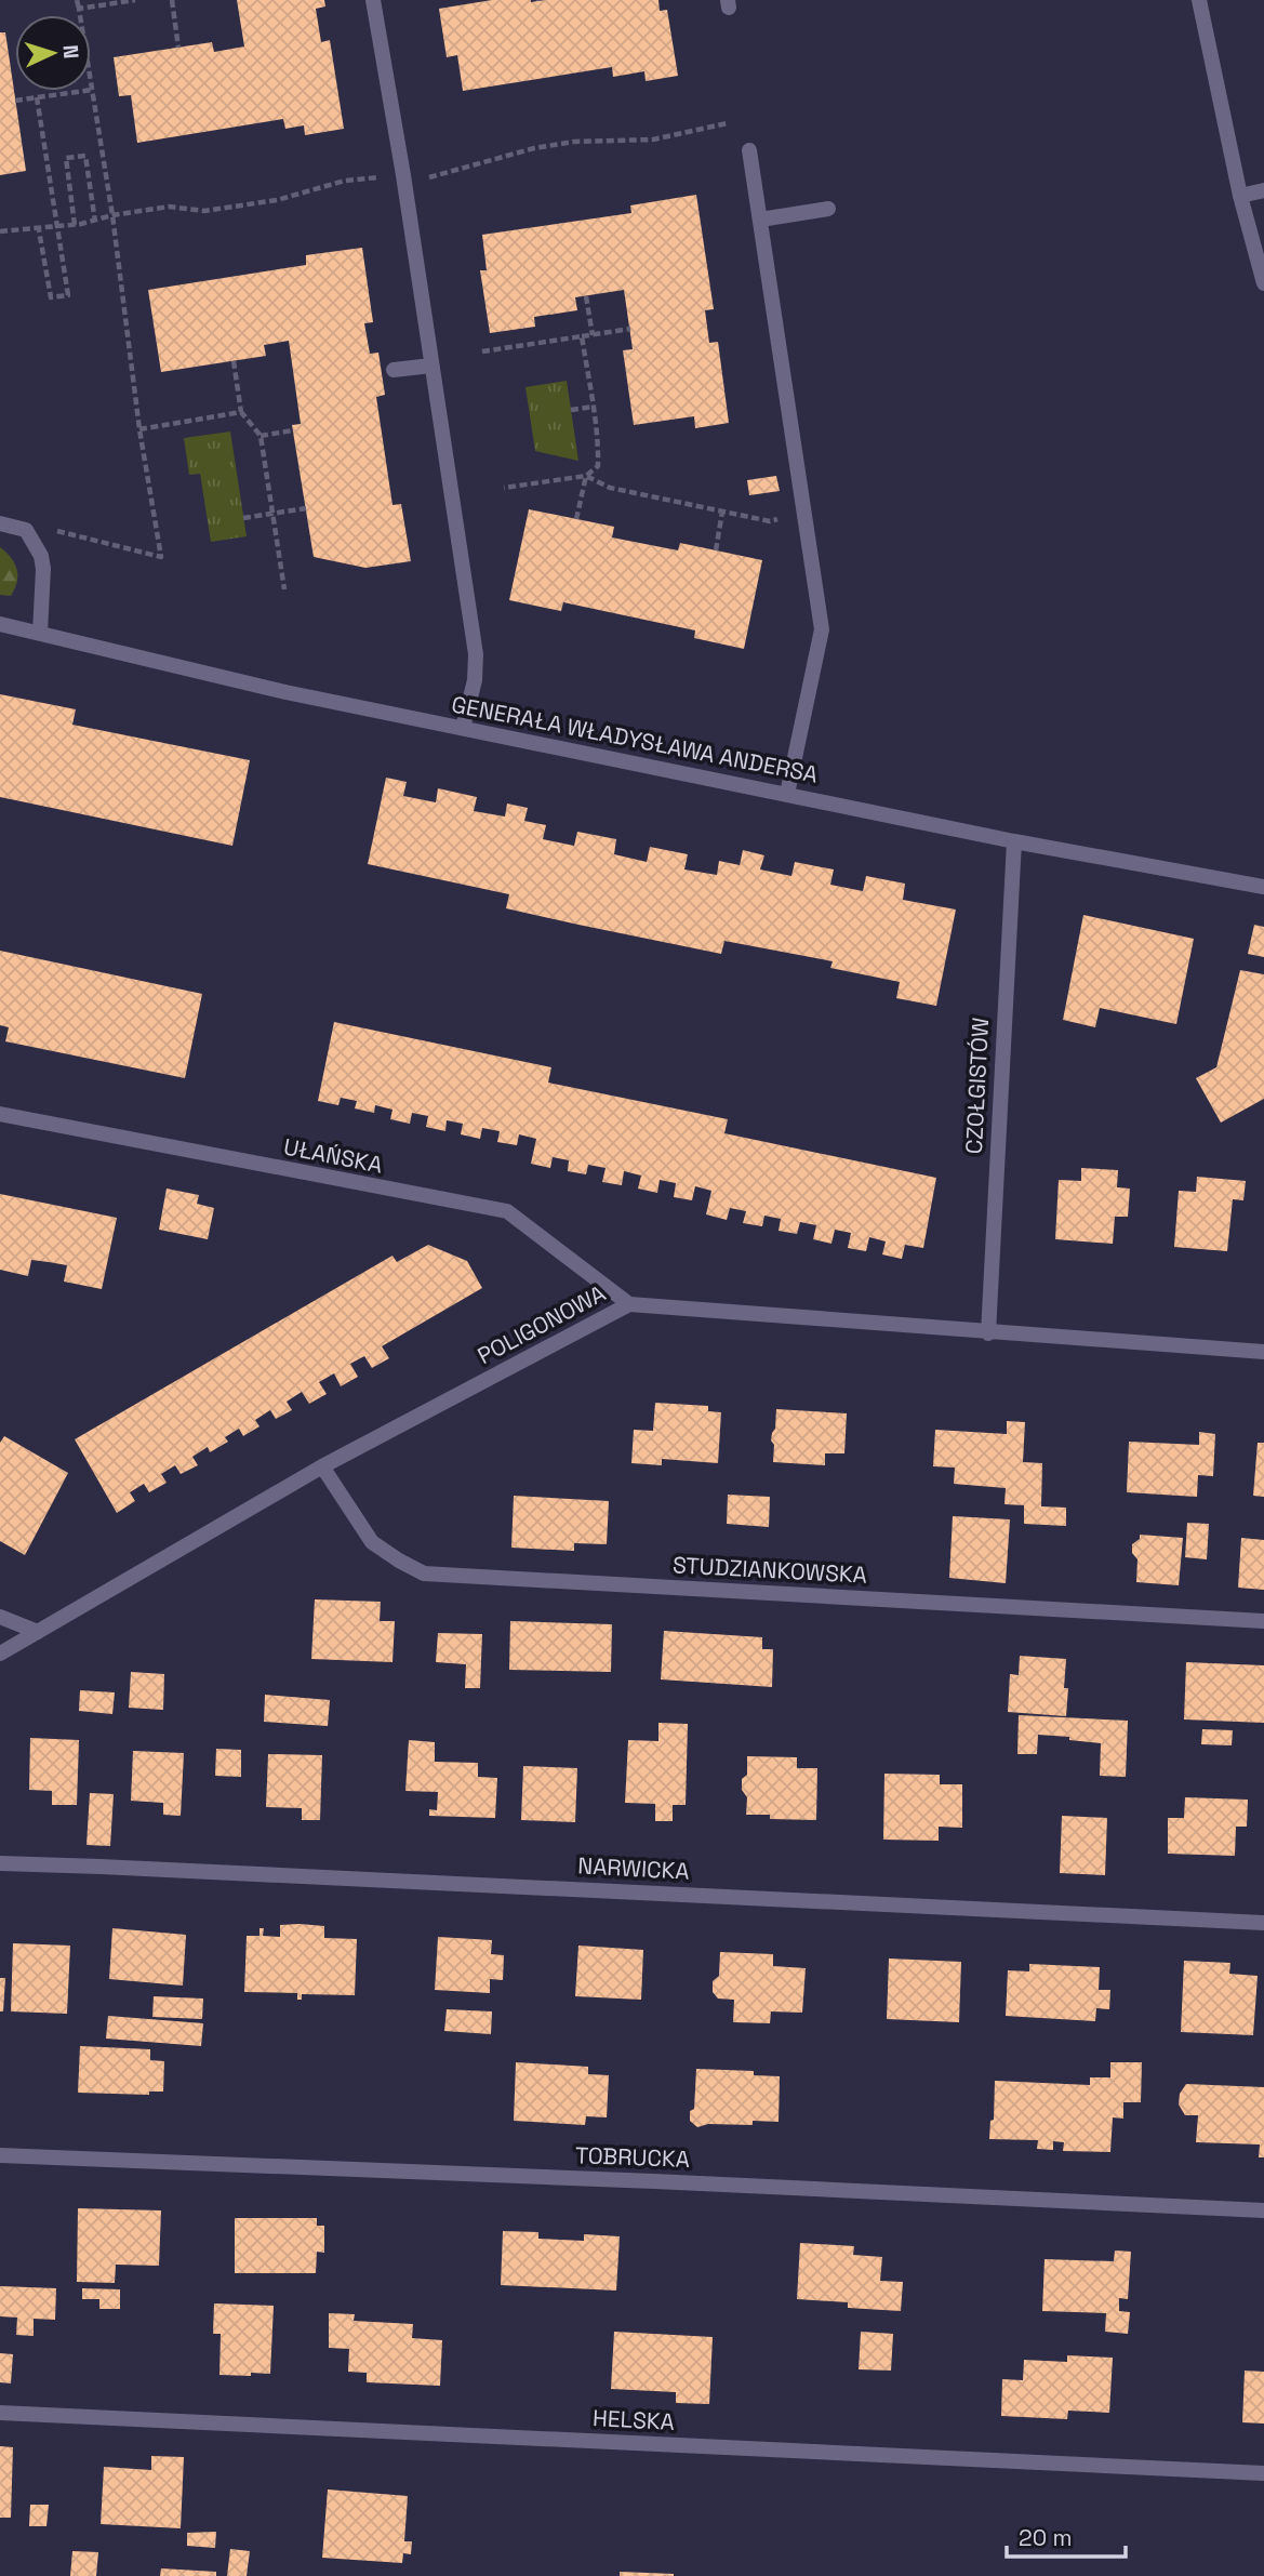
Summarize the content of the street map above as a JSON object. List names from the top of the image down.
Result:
{
  "streets": {
    "street": [
      "GENERAŁA WŁADYSŁAWA ANDERSA",
      "CZOŁGISTÓW",
      "UŁAŃSKA",
      "POLIGONOWA",
      "STUDZIANKOWSKA",
      "NARWICKA",
      "TOBRUCKA",
      "HELSKA"
    ]
  },
  "crossings": [
    ["GENERAŁA WŁADYSŁAWA ANDERSA", "CZOŁGISTÓW"],
    ["CZOŁGISTÓW", "POLIGONOWA"],
    ["UŁAŃSKA", "POLIGONOWA"],
    ["POLIGONOWA", "STUDZIANKOWSKA"]
  ],
  "scale_bar": "20 m",
  "north": "right"
}
